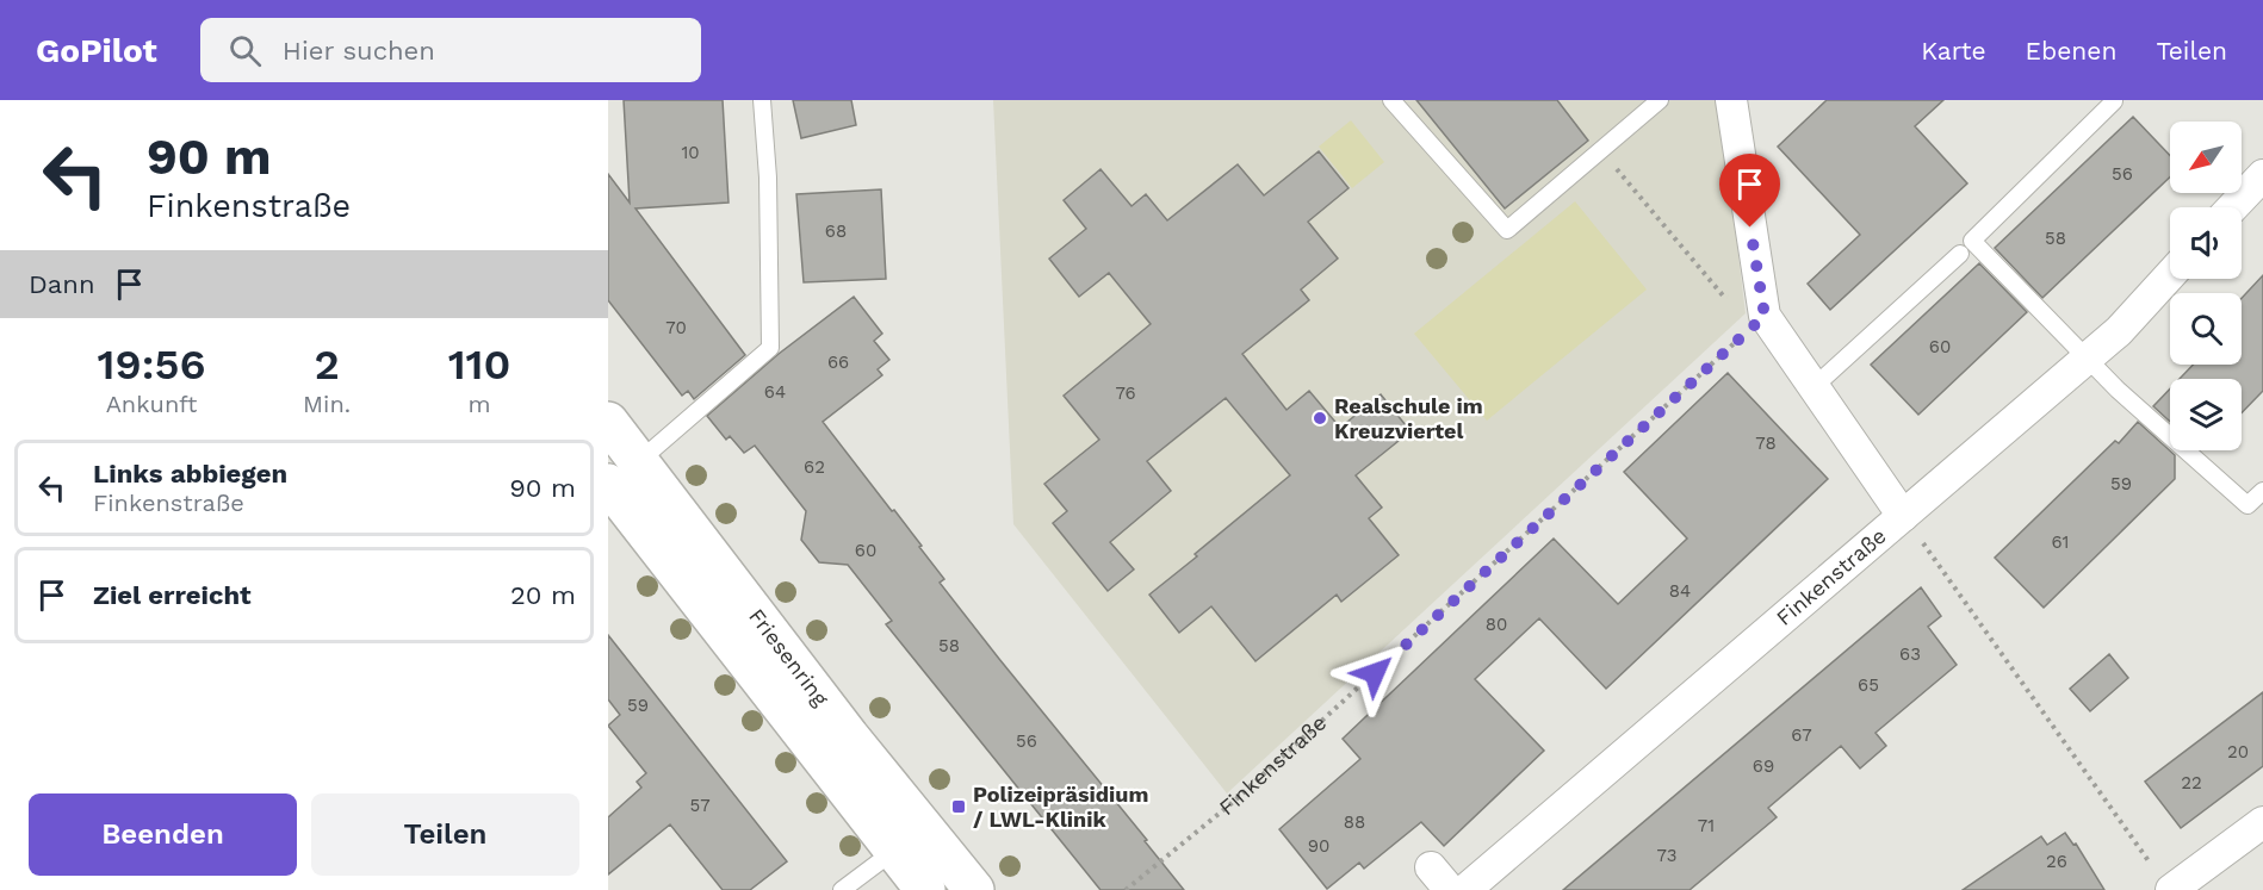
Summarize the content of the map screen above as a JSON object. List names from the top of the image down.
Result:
{
  "streets": {
    "main road": ["Friesenring"],
    "street": ["Finkenstraße"]
  },
  "places": {
    "other": ["Realschule im Kreuzviertel"],
    "transit": ["Polizeipräsidium / LWL-Klinik"]
  },
  "house_numbers": [
    "10",
    "56",
    "68",
    "58",
    "70",
    "60",
    "66",
    "64",
    "76",
    "78",
    "62",
    "59",
    "61",
    "60",
    "84",
    "80",
    "58",
    "63",
    "65",
    "59",
    "67",
    "56",
    "20",
    "69",
    "22",
    "57",
    "88",
    "71",
    "90",
    "73",
    "26"
  ],
  "north": "bottom left",
  "page": {
    "header": "GoPilot",
    "search": "Hier suchen",
    "nav": ["Karte", "Ebenen", "Teilen"],
    "turn": ["90 m", "Finkenstraße"],
    "then": "Dann",
    "eta": [
      "19:56",
      "Ankunft",
      "2",
      "Min.",
      "110",
      "m"
    ],
    "list": [
      {
        "name": "Links abbiegen",
        "note": "Finkenstraße",
        "value": "90 m"
      },
      {
        "name": "Ziel erreicht",
        "value": "20 m"
      }
    ],
    "buttons": ["Beenden", "Teilen"]
  }
}
